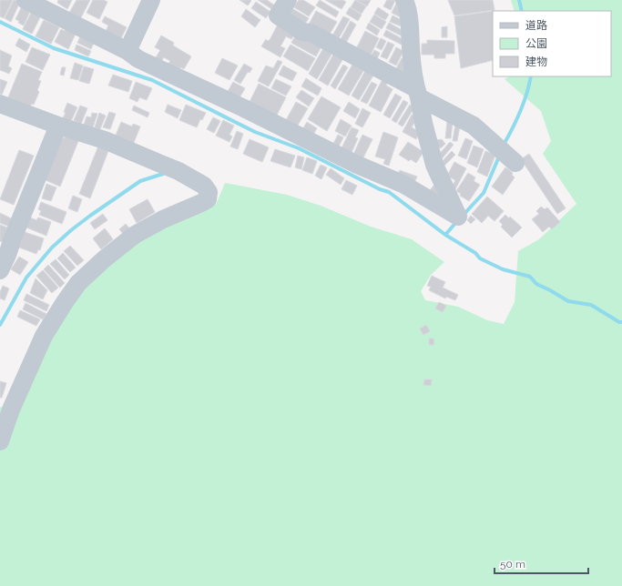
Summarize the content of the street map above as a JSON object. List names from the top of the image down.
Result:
{
  "legend": ["道路", "公園", "建物"],
  "scale_bar": "50 m"
}
